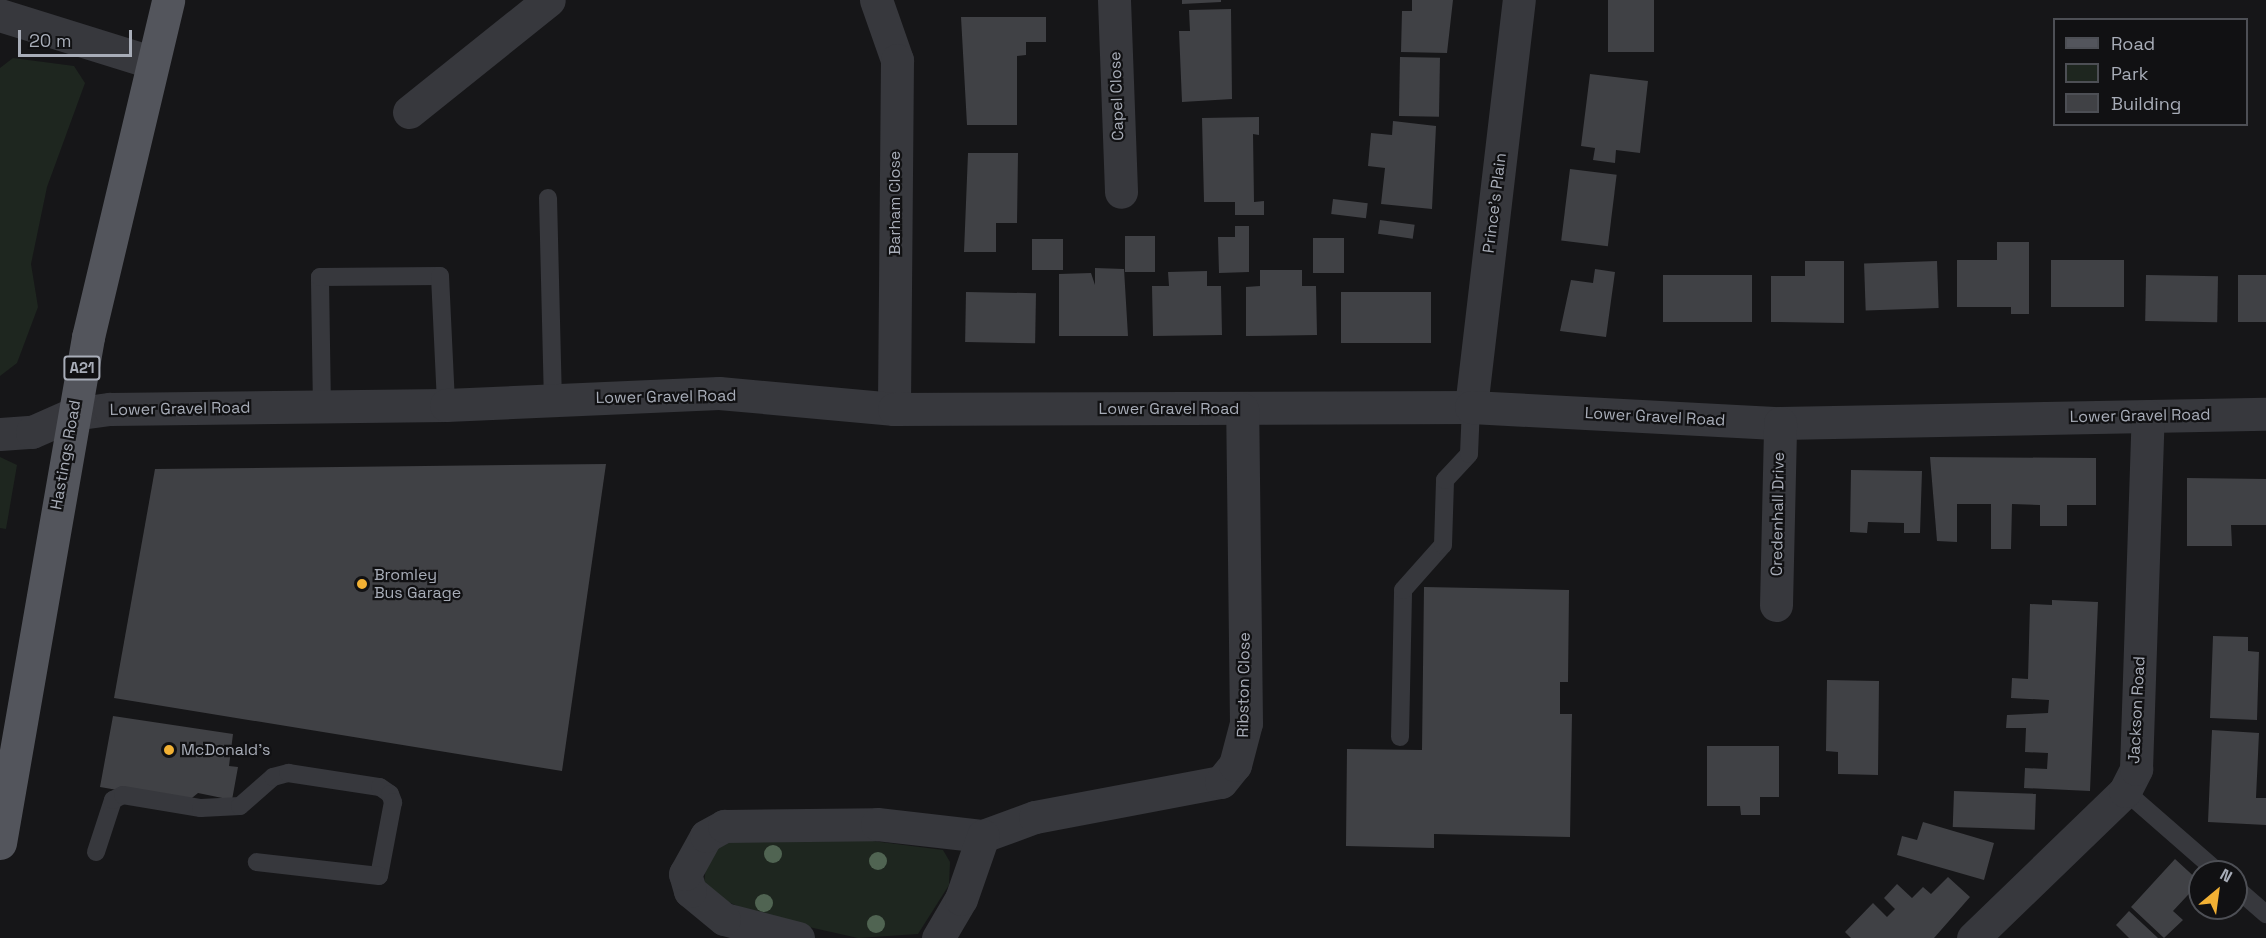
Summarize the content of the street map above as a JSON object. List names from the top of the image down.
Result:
{
  "streets": {
    "main road": ["A21", "Hastings Road"],
    "street": [
      "Capel Close",
      "Barham Close",
      "Prince's Plain",
      "Lower Gravel Road",
      "Credenhall Drive",
      "Ribston Close",
      "Jackson Road"
    ]
  },
  "crossings": [
    ["Barham Close", "Lower Gravel Road"],
    ["Prince's Plain", "Lower Gravel Road"],
    ["Lower Gravel Road", "Hastings Road"],
    ["Lower Gravel Road", "Credenhall Drive"],
    ["Lower Gravel Road", "Ribston Close"],
    ["Lower Gravel Road", "Jackson Road"]
  ],
  "places": ["Bromley Bus Garage", "McDonald's"],
  "legend": ["Road", "Park", "Building"],
  "scale_bar": "20 m",
  "north": "top right"
}
